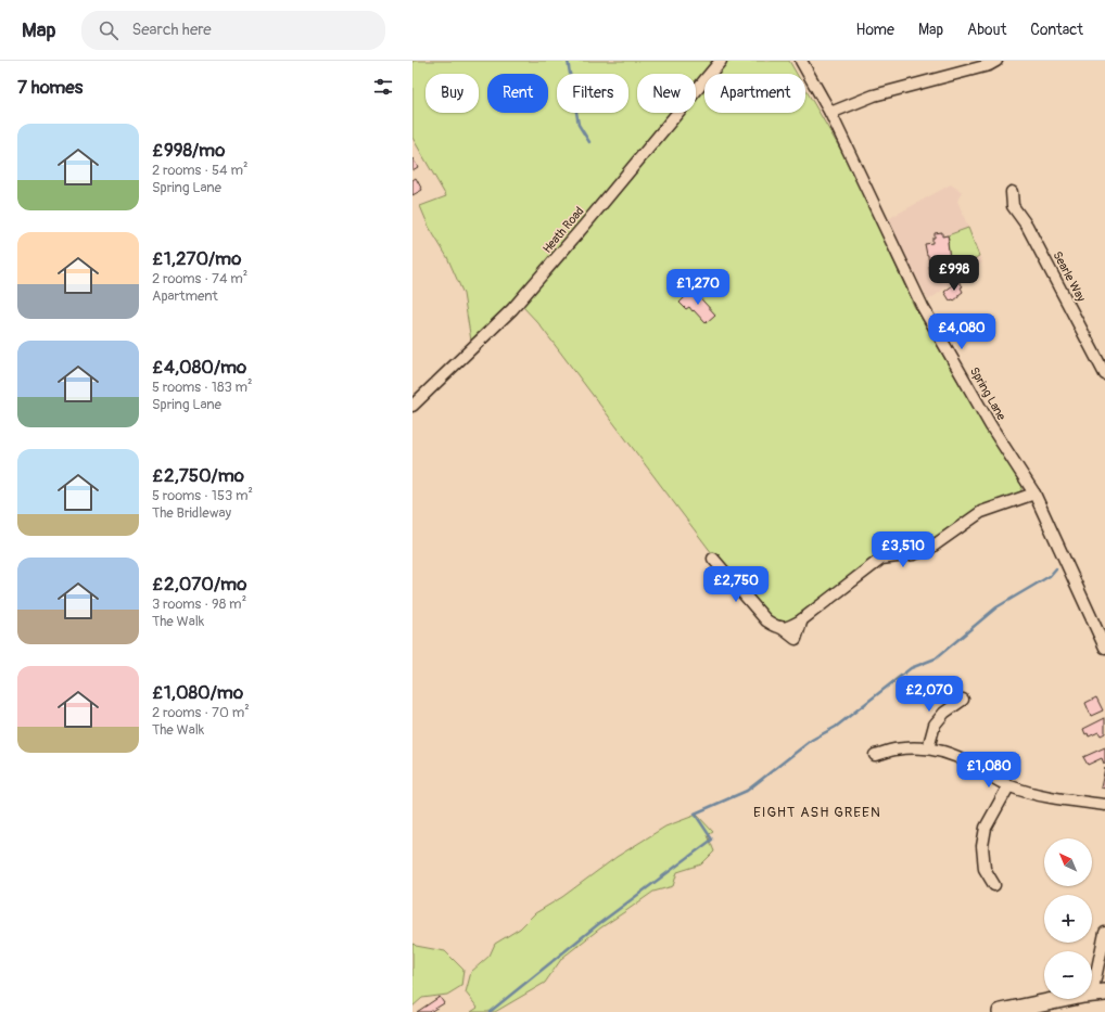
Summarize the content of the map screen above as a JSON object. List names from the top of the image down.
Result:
{
  "streets": {
    "street": ["Heath Road", "Searle Way", "Spring Lane"]
  },
  "districts": ["EIGHT ASH GREEN"],
  "north": "top left",
  "page": {
    "header": "Map",
    "search": "Search here",
    "nav": [
      "Home",
      "Map",
      "About",
      "Contact"
    ],
    "heading": "7 homes",
    "chip": [
      "Buy",
      "Rent",
      "Filters",
      "New",
      "Apartment"
    ],
    "list": [
      {
        "name": "£998/mo",
        "note": "2 rooms · 54 m² · Spring Lane"
      },
      {
        "name": "£1,270/mo",
        "note": "2 rooms · 74 m² · Apartment"
      },
      {
        "name": "£4,080/mo",
        "note": "5 rooms · 183 m² · Spring Lane"
      },
      {
        "name": "£2,750/mo",
        "note": "5 rooms · 153 m² · The Bridleway"
      },
      {
        "name": "£2,070/mo",
        "note": "3 rooms · 98 m² · The Walk"
      },
      {
        "name": "£1,080/mo",
        "note": "2 rooms · 70 m² · The Walk"
      }
    ],
    "price": [
      "£998",
      "£1,270",
      "£4,080",
      "£3,510",
      "£2,750",
      "£2,070",
      "£1,080"
    ],
    "map_buttons": ["+", "−"]
  }
}
